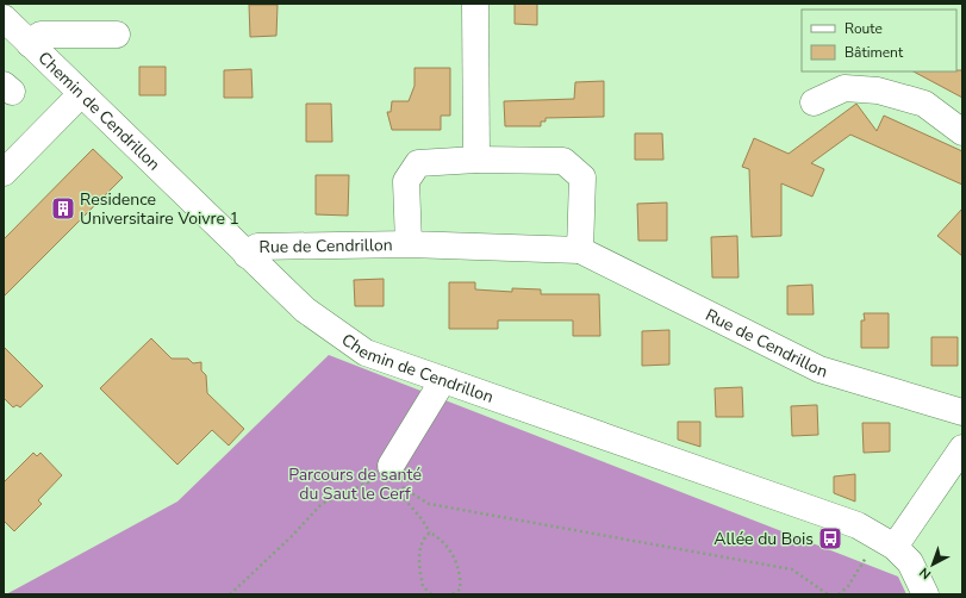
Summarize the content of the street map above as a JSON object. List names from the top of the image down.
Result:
{
  "streets": {
    "street": ["Chemin de Cendrillon", "Rue de Cendrillon"]
  },
  "crossings": [
    ["Chemin de Cendrillon", "Rue de Cendrillon"]
  ],
  "parks": ["Parcours de santé du Saut le Cerf"],
  "places": {
    "building": ["Residence Universitaire Voivre 1"],
    "bus stop": ["Allée du Bois"]
  },
  "legend": ["Route", "Bâtiment"],
  "north": "bottom left"
}
